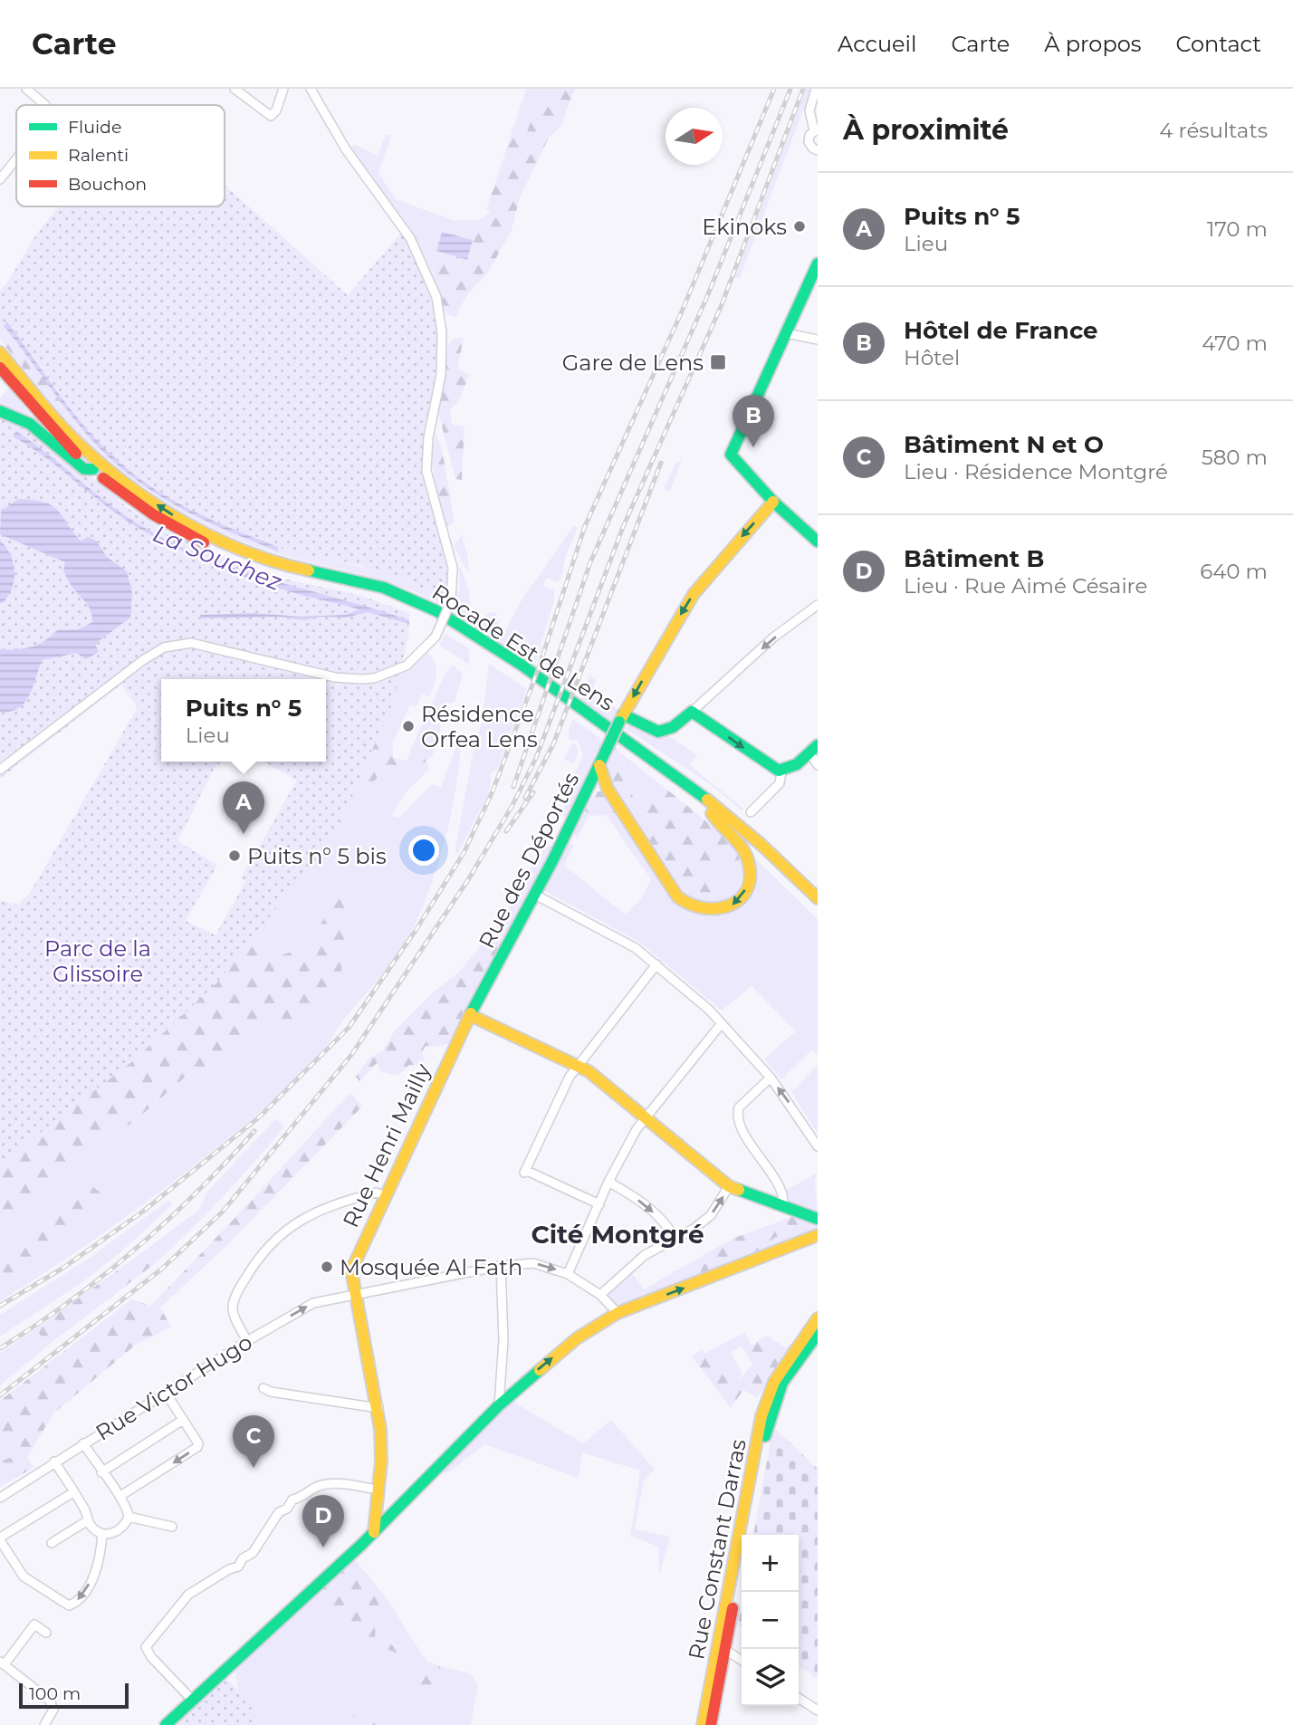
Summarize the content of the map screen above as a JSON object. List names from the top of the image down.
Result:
{
  "streets": {
    "main road": [
      "Rocade Est de Lens",
      "Rue des Déportés",
      "Rue Henri Mailly",
      "Rue Constant Darras"
    ],
    "street": ["Rue Victor Hugo"]
  },
  "crossings": [
    ["Rue des Déportés", "Rue Henri Mailly"],
    ["Rue Henri Mailly", "Rue Victor Hugo"]
  ],
  "one_way": ["Rue des Déportés"],
  "districts": ["Cité Montgré"],
  "water": ["La Souchez"],
  "parks": ["Parc de la Glissoire"],
  "places": {
    "other": [
      "Ekinoks",
      "Résidence Orfea Lens",
      "Puits n° 5 bis",
      "Mosquée Al Fath"
    ],
    "transit": ["Gare de Lens"]
  },
  "legend": ["Fluide", "Ralenti", "Bouchon"],
  "scale_bar": "100 m",
  "north": "right",
  "page": {
    "header": "Carte",
    "nav": [
      "Accueil",
      "Carte",
      "À propos",
      "Contact"
    ],
    "heading": ["À proximité", "4 résultats"],
    "list": [
      {
        "mark": "A",
        "name": "Puits n° 5",
        "note": "Lieu",
        "value": "170 m"
      },
      {
        "mark": "B",
        "name": "Hôtel de France",
        "note": "Hôtel",
        "value": "470 m"
      },
      {
        "mark": "C",
        "name": "Bâtiment N et O",
        "note": "Lieu · Résidence Montgré",
        "value": "580 m"
      },
      {
        "mark": "D",
        "name": "Bâtiment B",
        "note": "Lieu · Rue Aimé Césaire",
        "value": "640 m"
      }
    ],
    "pins": [
      "B",
      "A",
      "C",
      "D"
    ],
    "popup": ["Puits n° 5", "Lieu"],
    "map_buttons": ["+", "−"],
    "scale": "100 m"
  }
}
